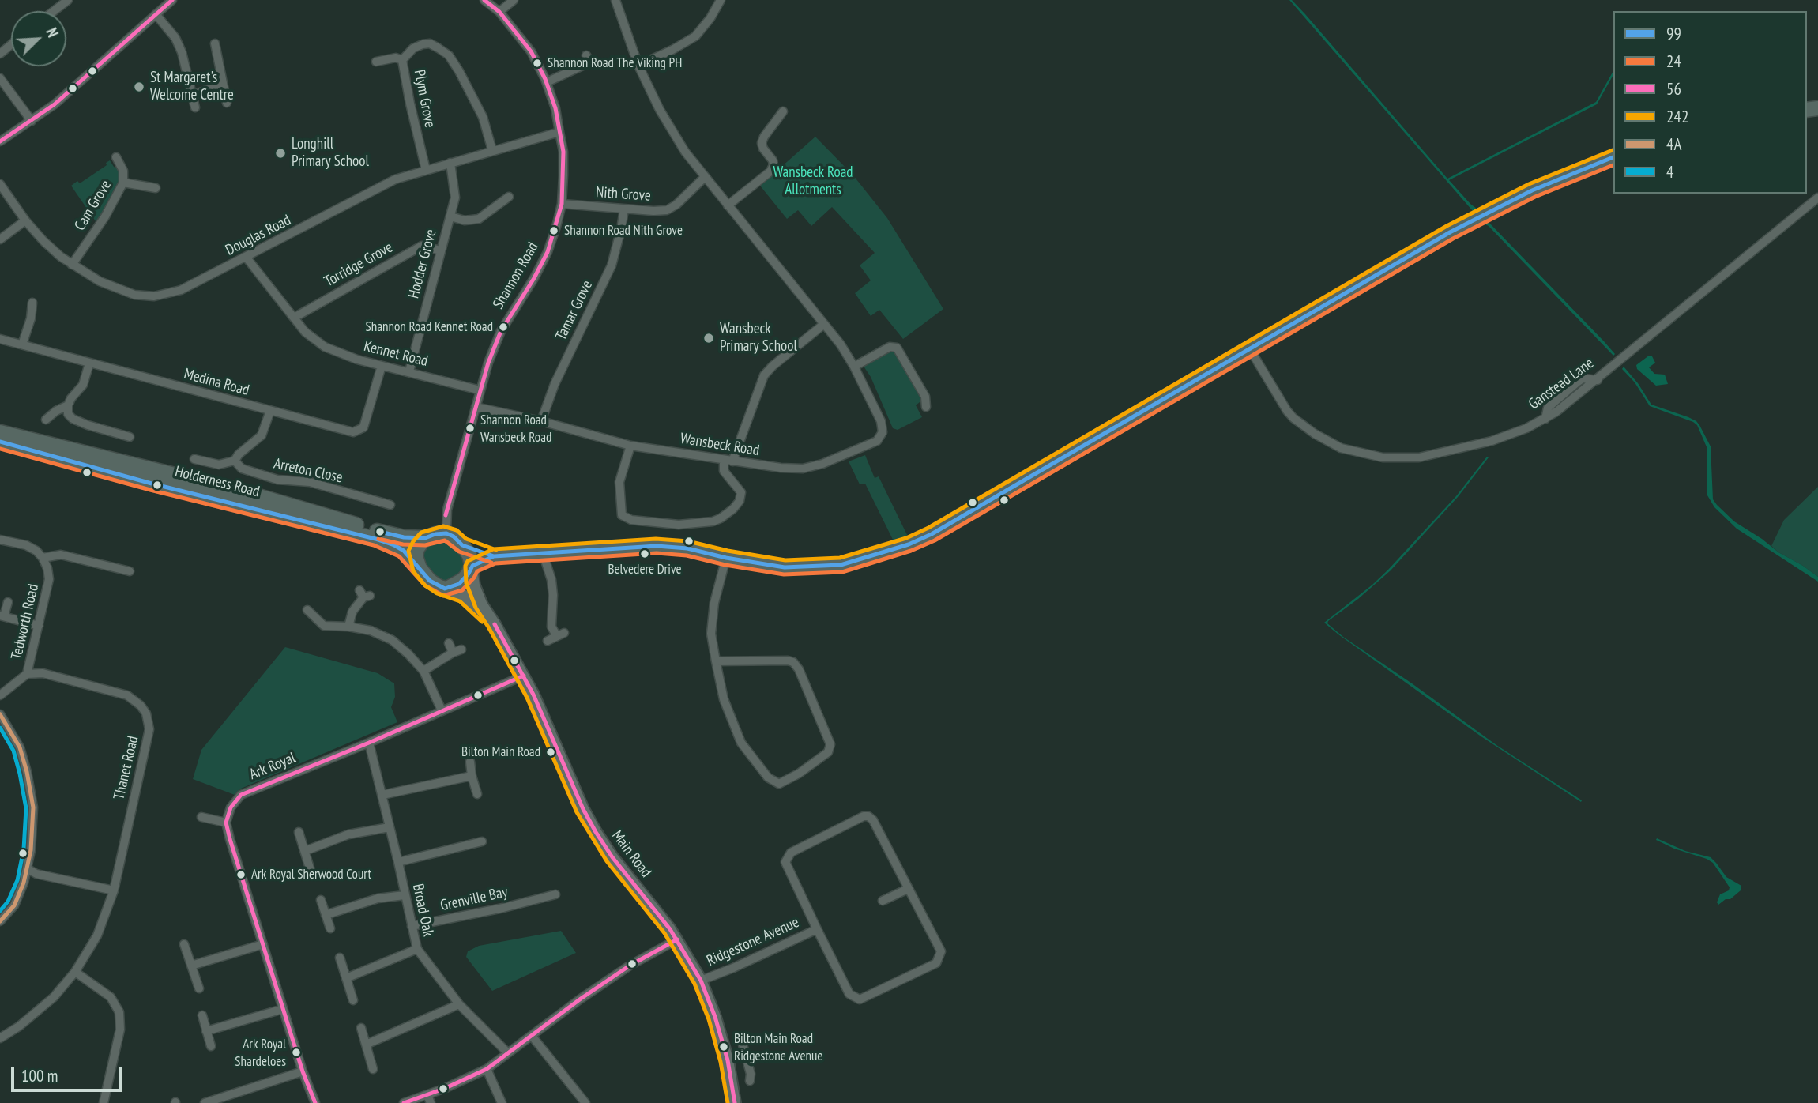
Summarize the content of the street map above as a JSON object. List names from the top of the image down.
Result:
{
  "streets": {
    "highway": ["Holderness Road"],
    "main road": ["Main Road"],
    "street": [
      "Plym Grove",
      "Nith Grove",
      "Cam Grove",
      "Douglas Road",
      "Hodder Grove",
      "Torridge Grove",
      "Shannon Road",
      "Tamar Grove",
      "Kennet Road",
      "Medina Road",
      "Ganstead Lane",
      "Wansbeck Road",
      "Arreton Close",
      "Tedworth Road",
      "Ark Royal",
      "Thanet Road",
      "Grenville Bay",
      "Broad Oak",
      "Ridgestone Avenue"
    ]
  },
  "crossings": [
    ["Plym Grove", "Douglas Road"],
    ["Nith Grove", "Shannon Road"],
    ["Nith Grove", "Tamar Grove"],
    ["Nith Grove", "Wansbeck Road"],
    ["Cam Grove", "Douglas Road"],
    ["Douglas Road", "Hodder Grove"],
    ["Douglas Road", "Shannon Road"],
    ["Douglas Road", "Kennet Road"],
    ["Hodder Grove", "Torridge Grove"],
    ["Hodder Grove", "Kennet Road"],
    ["Torridge Grove", "Kennet Road"],
    ["Shannon Road", "Kennet Road"],
    ["Shannon Road", "Wansbeck Road"],
    ["Shannon Road", "Holderness Road"],
    ["Shannon Road", "Main Road"],
    ["Tamar Grove", "Wansbeck Road"],
    ["Kennet Road", "Medina Road"],
    ["Holderness Road", "Main Road"],
    ["Tedworth Road", "Thanet Road"],
    ["Ark Royal", "Main Road"],
    ["Ark Royal", "Broad Oak"],
    ["Main Road", "Ridgestone Avenue"],
    ["Grenville Bay", "Broad Oak"]
  ],
  "parks": ["Wansbeck Road Allotments"],
  "places": [
    "Shannon Road The Viking PH",
    "St Margaret's Welcome Centre",
    "Longhill Primary School",
    "Shannon Road Nith Grove",
    "Shannon Road Kennet Road",
    "Wansbeck Primary School",
    "Shannon Road Wansbeck Road",
    "Belvedere Drive",
    "Bilton Main Road",
    "Ark Royal Sherwood Court",
    "Bilton Main Road Ridgestone Avenue",
    "Ark Royal Shardeloes"
  ],
  "lines": [
    "transit line 56",
    "transit line 242",
    "transit line 99",
    "transit line 24",
    "transit line 4A",
    "transit line 4"
  ],
  "legend": [
    "99",
    "24",
    "56",
    "242",
    "4A",
    "4"
  ],
  "scale_bar": "100 m",
  "north": "top right"
}
